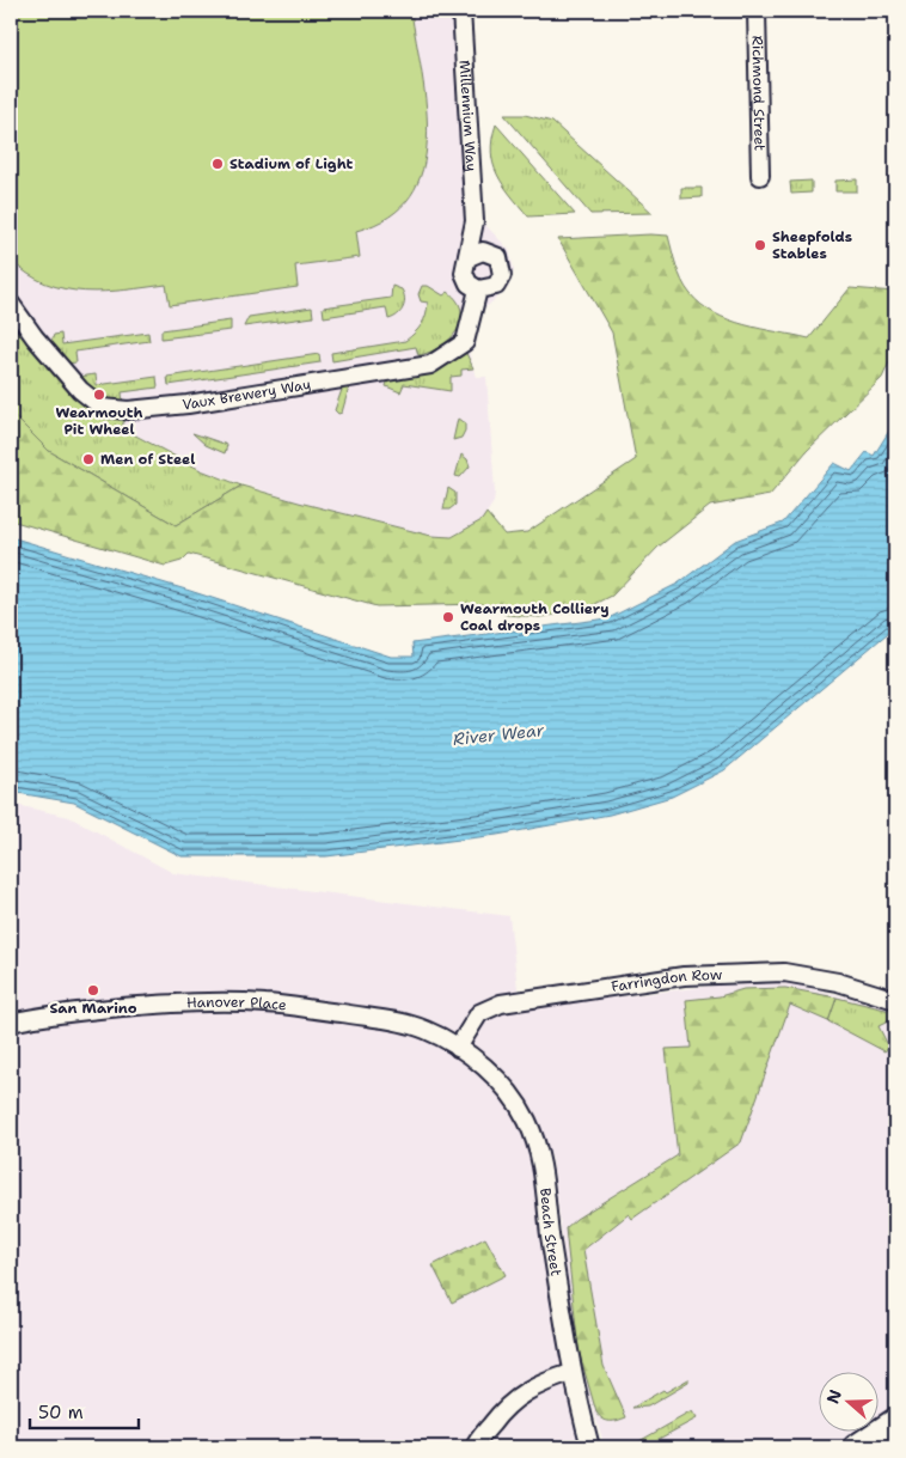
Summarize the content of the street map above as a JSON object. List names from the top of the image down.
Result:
{
  "streets": {
    "street": [
      "Richmond Street",
      "Millennium Way",
      "Vaux Brewery Way",
      "Farringdon Row",
      "Hanover Place",
      "Beach Street"
    ]
  },
  "crossings": [
    ["Millennium Way", "Vaux Brewery Way"],
    ["Farringdon Row", "Hanover Place"],
    ["Farringdon Row", "Beach Street"],
    ["Hanover Place", "Beach Street"]
  ],
  "water": ["River Wear"],
  "places": [
    "Stadium of Light",
    "Sheepfolds Stables",
    "Wearmouth Pit Wheel",
    "Men of Steel",
    "Wearmouth Colliery Coal drops",
    "San Marino"
  ],
  "scale_bar": "50 m",
  "north": "left"
}
